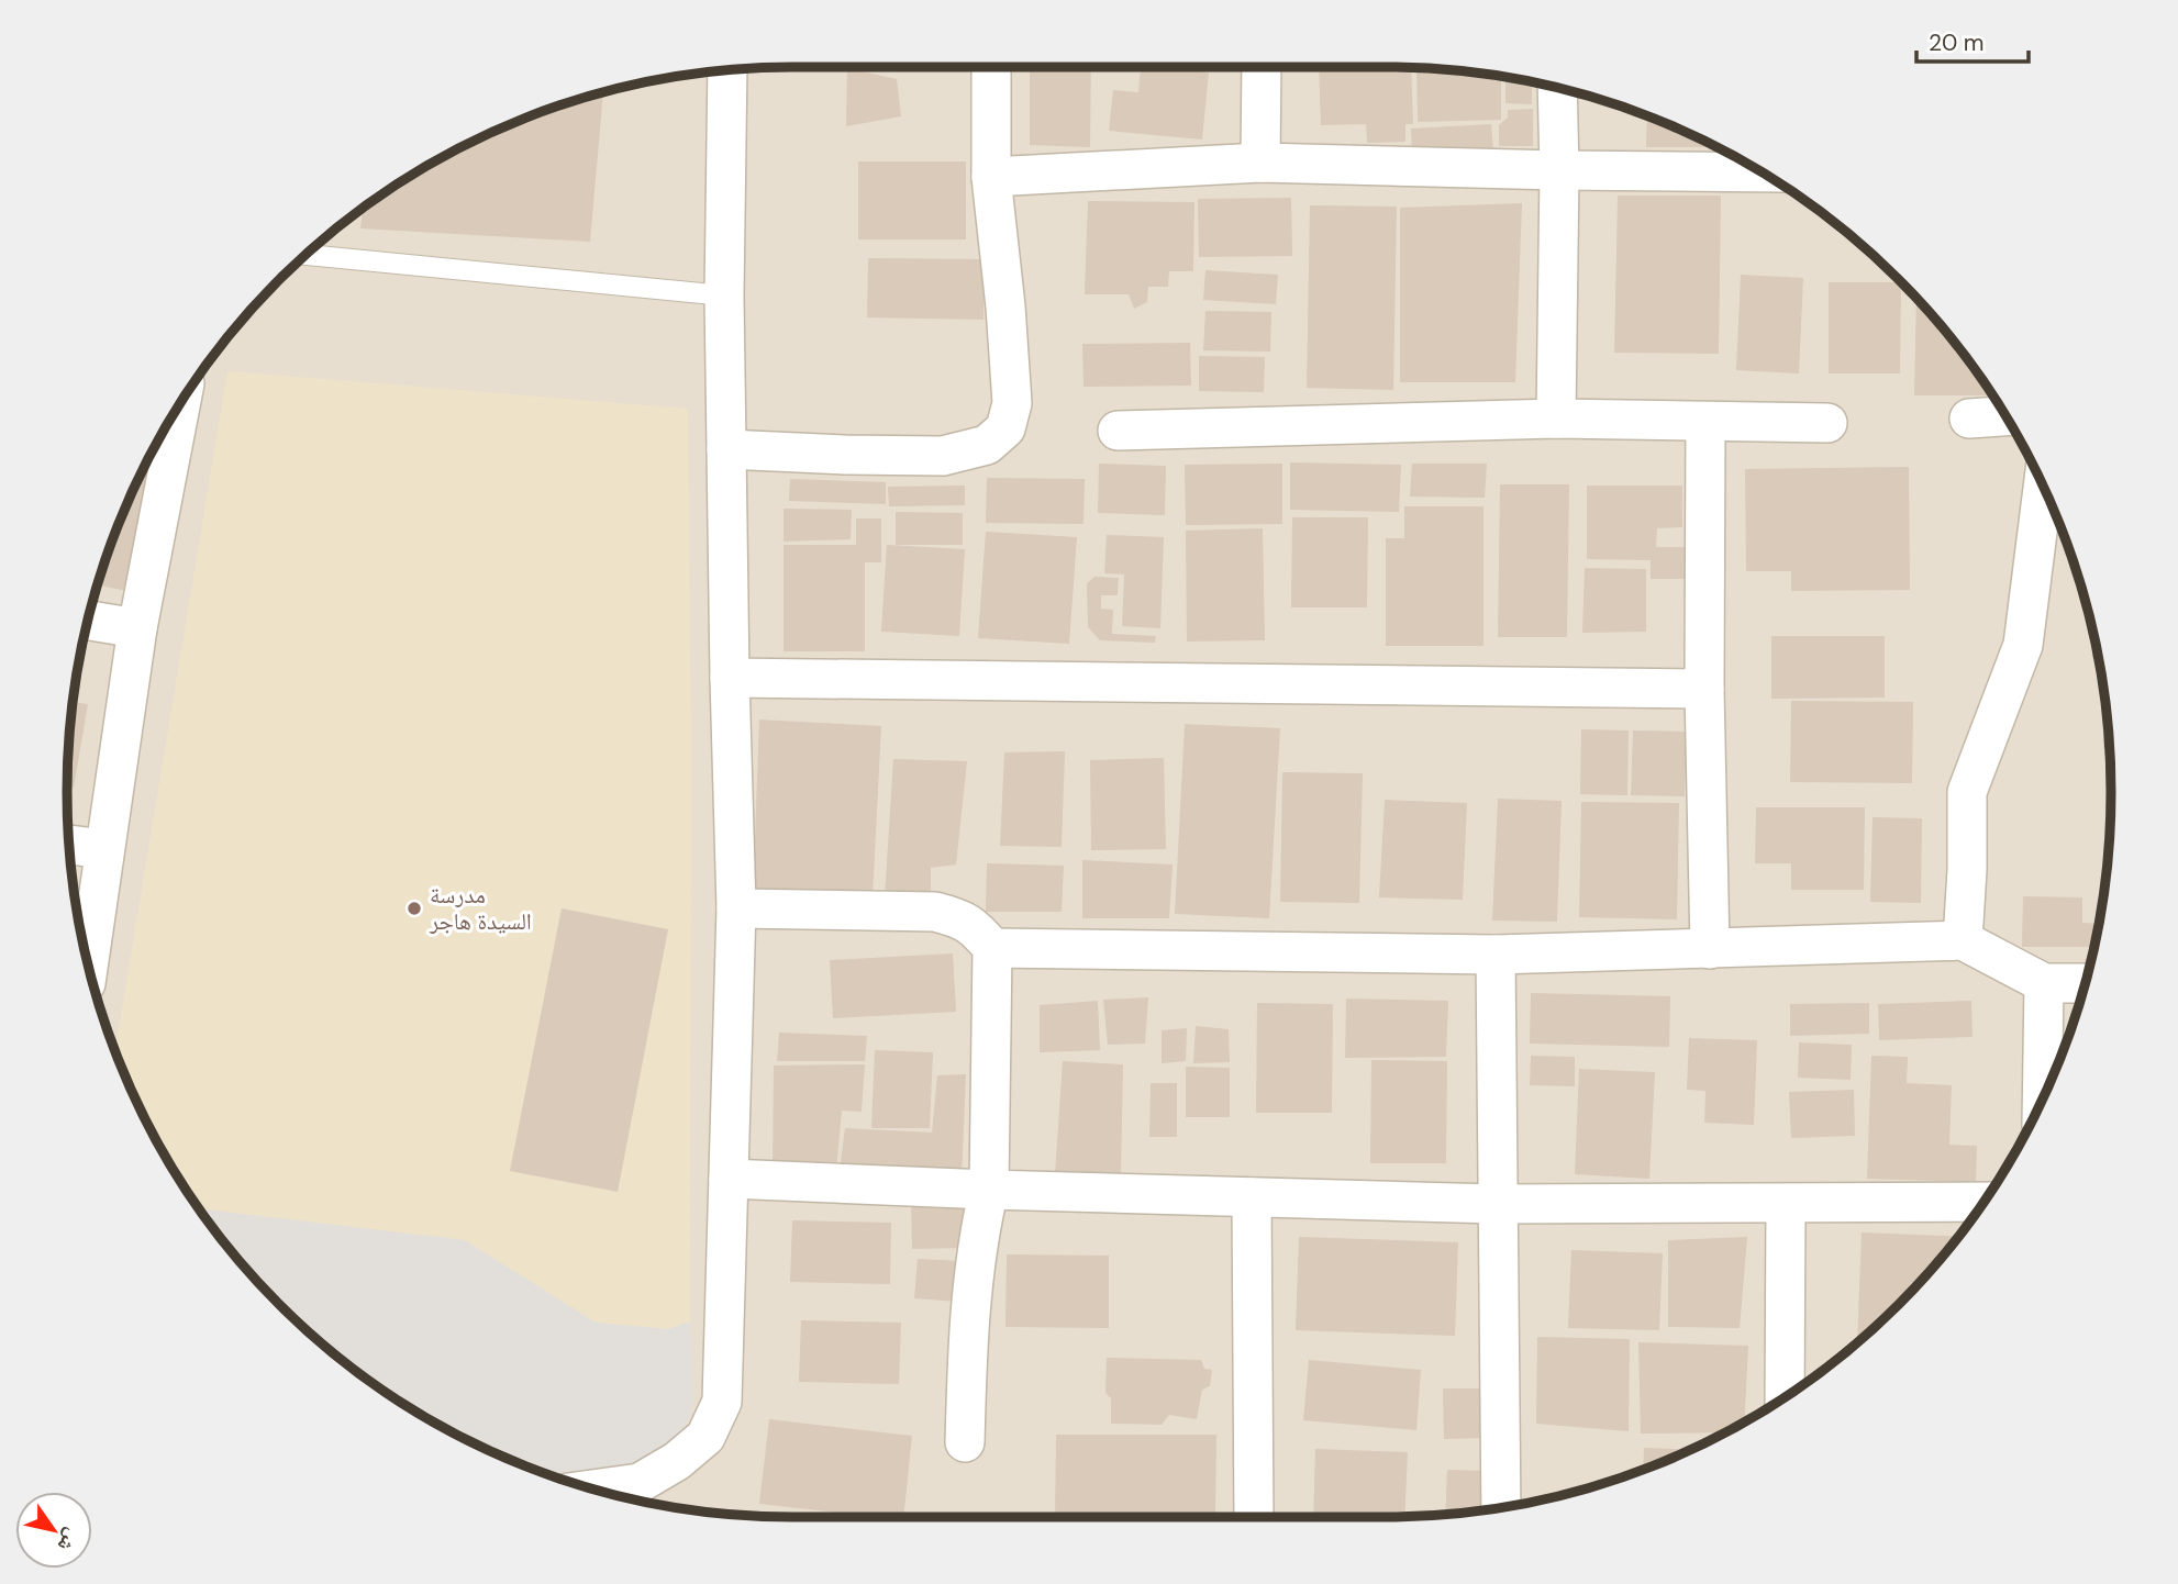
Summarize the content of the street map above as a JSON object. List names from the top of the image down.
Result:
{
  "places": ["مدرسة السيدة هاجر"],
  "scale_bar": "20 m",
  "north": "bottom right"
}
